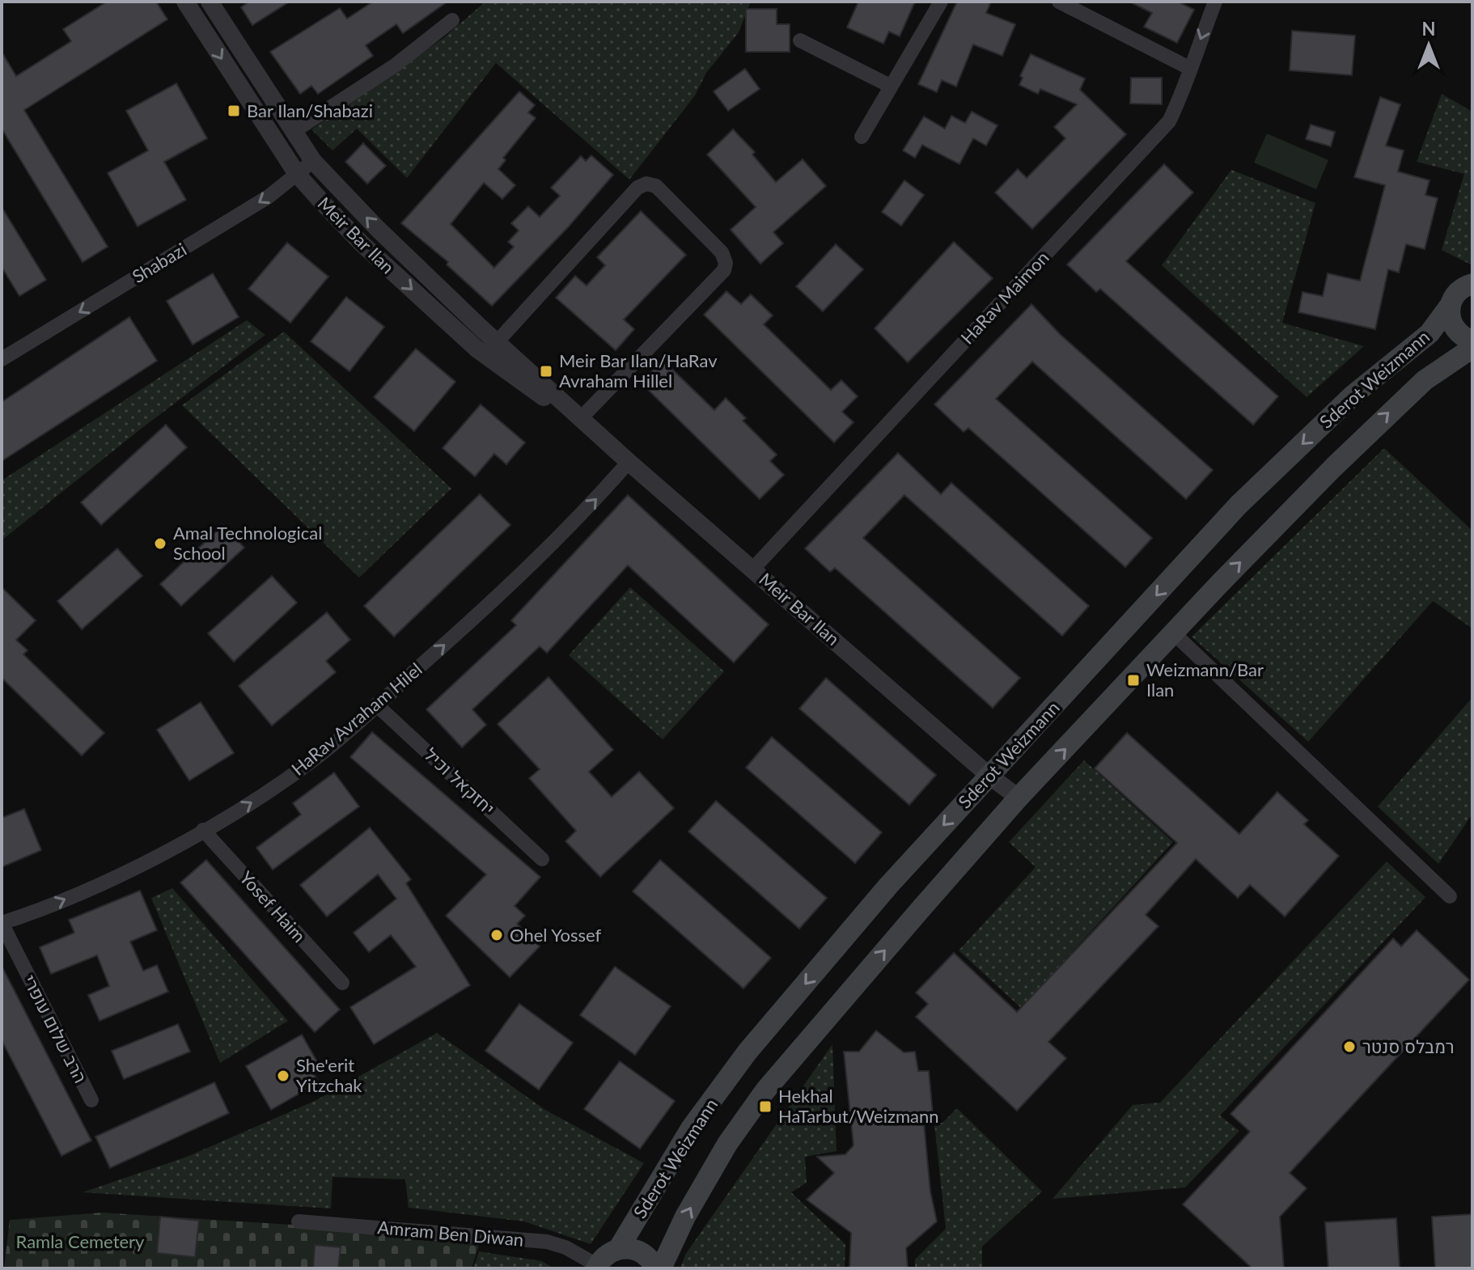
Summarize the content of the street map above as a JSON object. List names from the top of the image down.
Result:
{
  "streets": {
    "main road": ["Sderot Weizmann"],
    "street": [
      "Meir Bar Ilan",
      "Shabazi",
      "HaRav Maimon",
      "HaRav Avraham Hilel",
      "יחזקאל וכיל",
      "Yosef Haim",
      "הרב שלום עופרי",
      "Amram Ben Diwan"
    ]
  },
  "crossings": [
    ["Meir Bar Ilan", "Shabazi"],
    ["Meir Bar Ilan", "HaRav Maimon"],
    ["Meir Bar Ilan", "Sderot Weizmann"],
    ["Meir Bar Ilan", "HaRav Avraham Hilel"],
    ["HaRav Avraham Hilel", "יחזקאל וכיל"],
    ["HaRav Avraham Hilel", "Yosef Haim"],
    ["HaRav Avraham Hilel", "הרב שלום עופרי"]
  ],
  "one_way": ["Shabazi", "HaRav Avraham Hilel"],
  "parks": ["Ramla Cemetery"],
  "places": {
    "transit": [
      "Bar Ilan/Shabazi",
      "Meir Bar Ilan/HaRav Avraham Hillel",
      "Weizmann/Bar Ilan",
      "Hekhal HaTarbut/Weizmann"
    ],
    "other": [
      "Amal Technological School",
      "Ohel Yossef",
      "רמבלס סנטר",
      "She'erit Yitzchak"
    ]
  },
  "north": "top"
}
